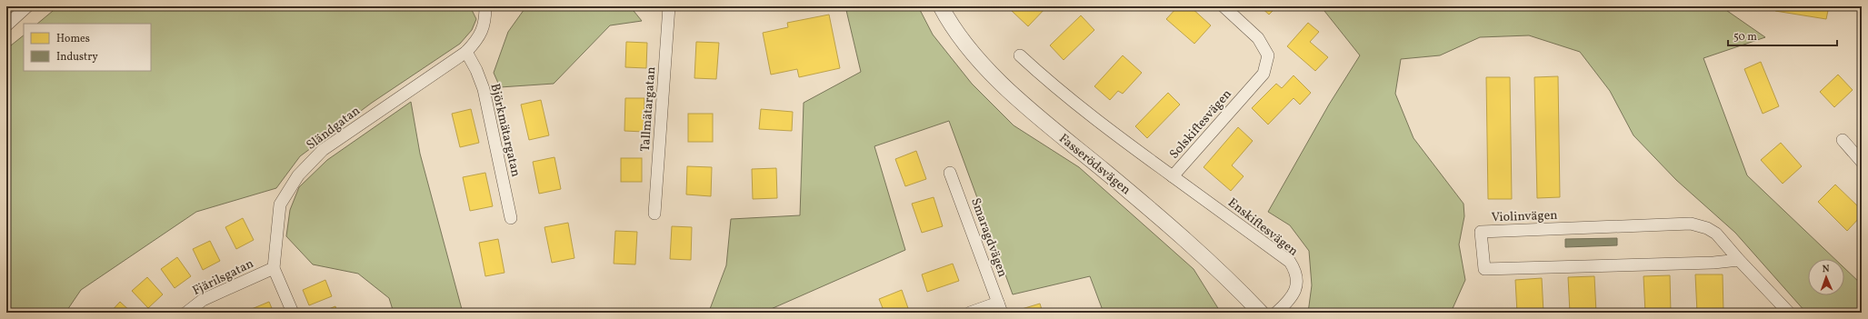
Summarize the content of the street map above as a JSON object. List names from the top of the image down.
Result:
{
  "streets": {
    "street": [
      "Tallmätargatan",
      "Solskiftesvägen",
      "Sländgatan",
      "Björkmätargatan",
      "Fasserödsvägen",
      "Violinvägen",
      "Enskiftesvägen",
      "Smaragdvägen",
      "Fjärilsgatan"
    ]
  },
  "crossings": [
    ["Solskiftesvägen", "Enskiftesvägen"],
    ["Sländgatan", "Björkmätargatan"],
    ["Sländgatan", "Fjärilsgatan"]
  ],
  "legend": ["Homes", "Industry"],
  "scale_bar": "50 m",
  "north": "top"
}
